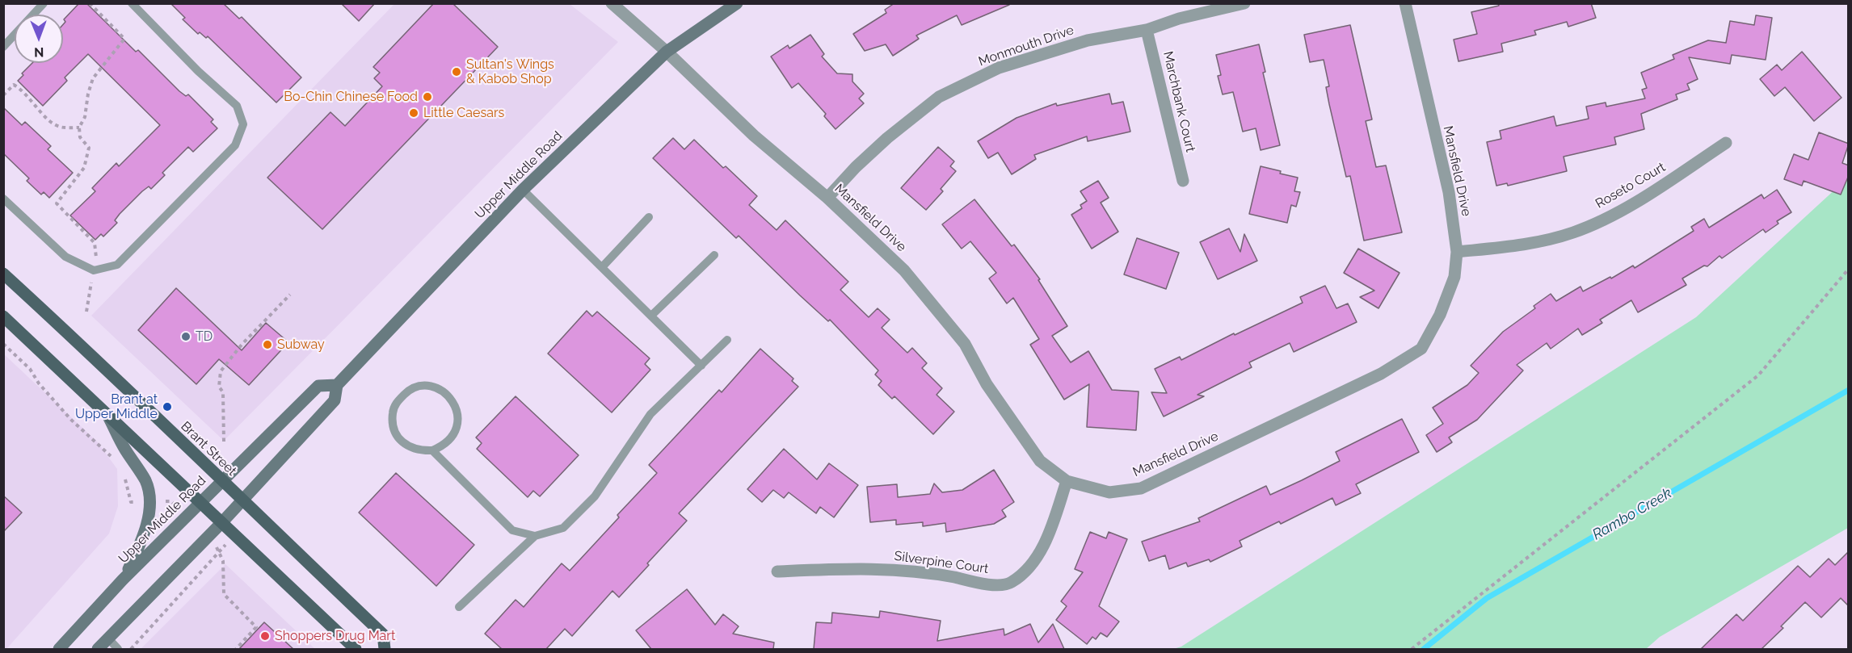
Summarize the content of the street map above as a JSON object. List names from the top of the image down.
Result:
{
  "streets": {
    "main road": ["Brant Street"],
    "street": [
      "Monmouth Drive",
      "Marchbank Court",
      "Mansfield Drive",
      "Upper Middle Road",
      "Roseto Court",
      "Silverpine Court"
    ]
  },
  "crossings": [
    ["Monmouth Drive", "Marchbank Court"],
    ["Monmouth Drive", "Mansfield Drive"],
    ["Mansfield Drive", "Upper Middle Road"],
    ["Mansfield Drive", "Roseto Court"],
    ["Mansfield Drive", "Silverpine Court"],
    ["Upper Middle Road", "Brant Street"]
  ],
  "water": ["Rambo Creek"],
  "places": [
    "Sultan's Wings & Kabob Shop",
    "Bo-Chin Chinese Food",
    "Little Caesars",
    "TD",
    "Subway",
    "Brant at Upper Middle",
    "Shoppers Drug Mart"
  ],
  "north": "bottom"
}
